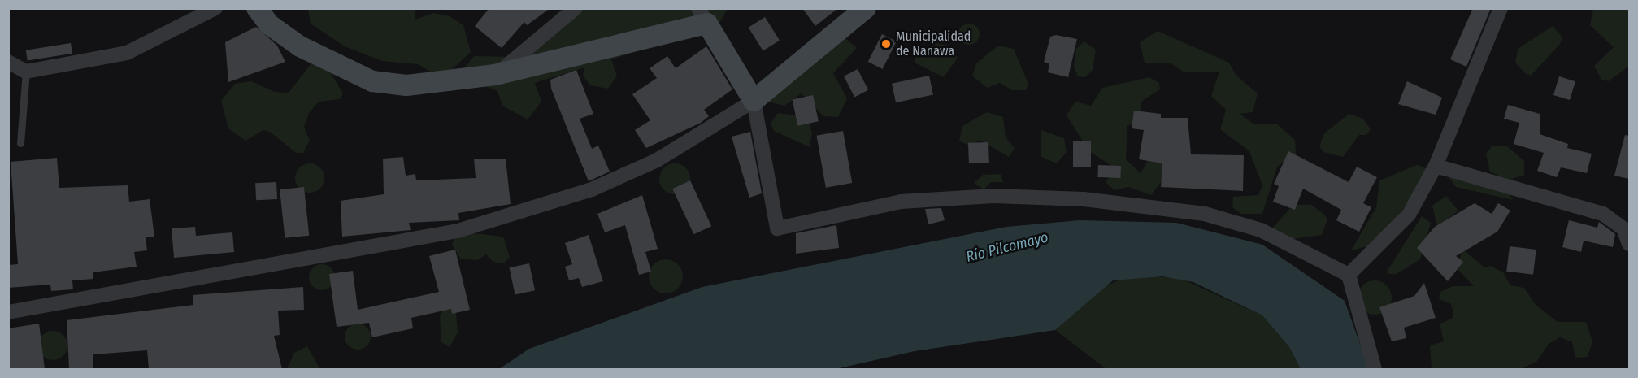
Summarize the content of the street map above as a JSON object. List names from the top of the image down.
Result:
{
  "water": ["Río Pilcomayo"],
  "places": ["Municipalidad de Nanawa"]
}
